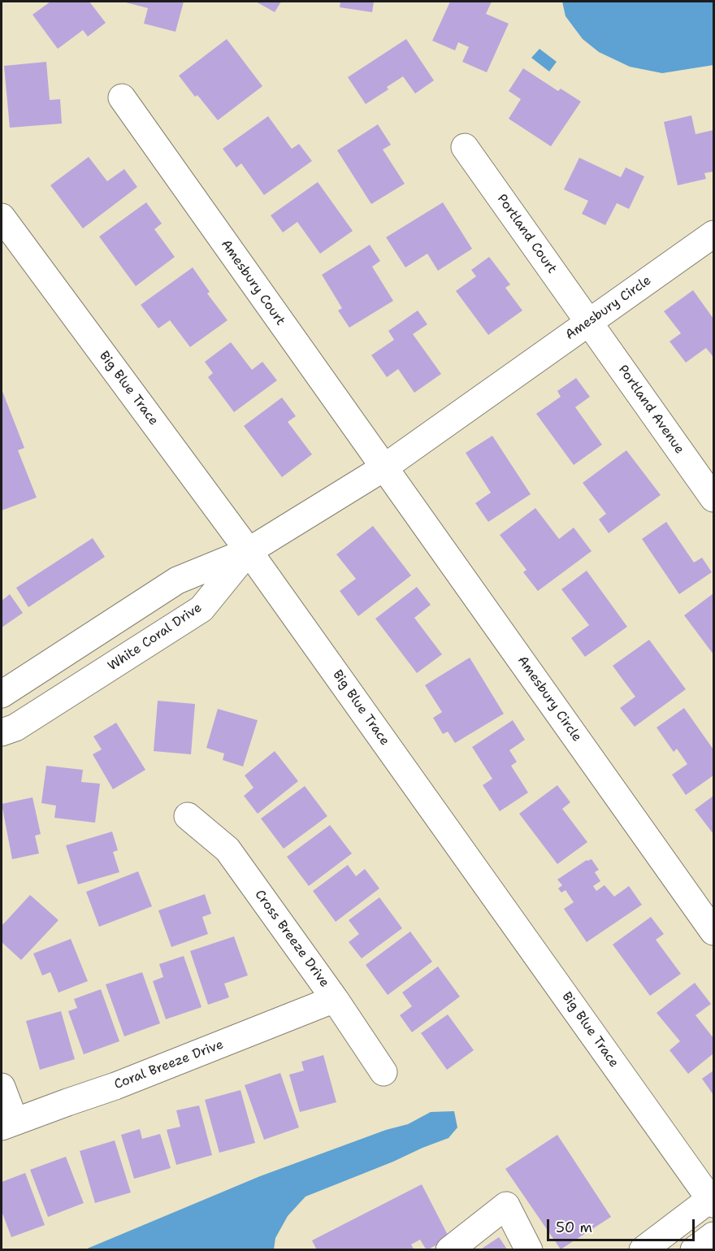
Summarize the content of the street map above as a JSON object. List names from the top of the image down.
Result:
{
  "streets": {
    "street": [
      "Portland Court",
      "Amesbury Court",
      "Amesbury Circle",
      "Big Blue Trace",
      "Portland Avenue",
      "White Coral Drive",
      "Cross Breeze Drive",
      "Coral Breeze Drive"
    ]
  },
  "crossings": [
    ["Portland Court", "Amesbury Circle"],
    ["Portland Court", "Portland Avenue"],
    ["Amesbury Court", "Amesbury Circle"],
    ["Amesbury Circle", "Big Blue Trace"],
    ["Amesbury Circle", "Portland Avenue"],
    ["Amesbury Circle", "White Coral Drive"],
    ["Big Blue Trace", "White Coral Drive"],
    ["Cross Breeze Drive", "Coral Breeze Drive"]
  ],
  "scale_bar": "50 m"
}
